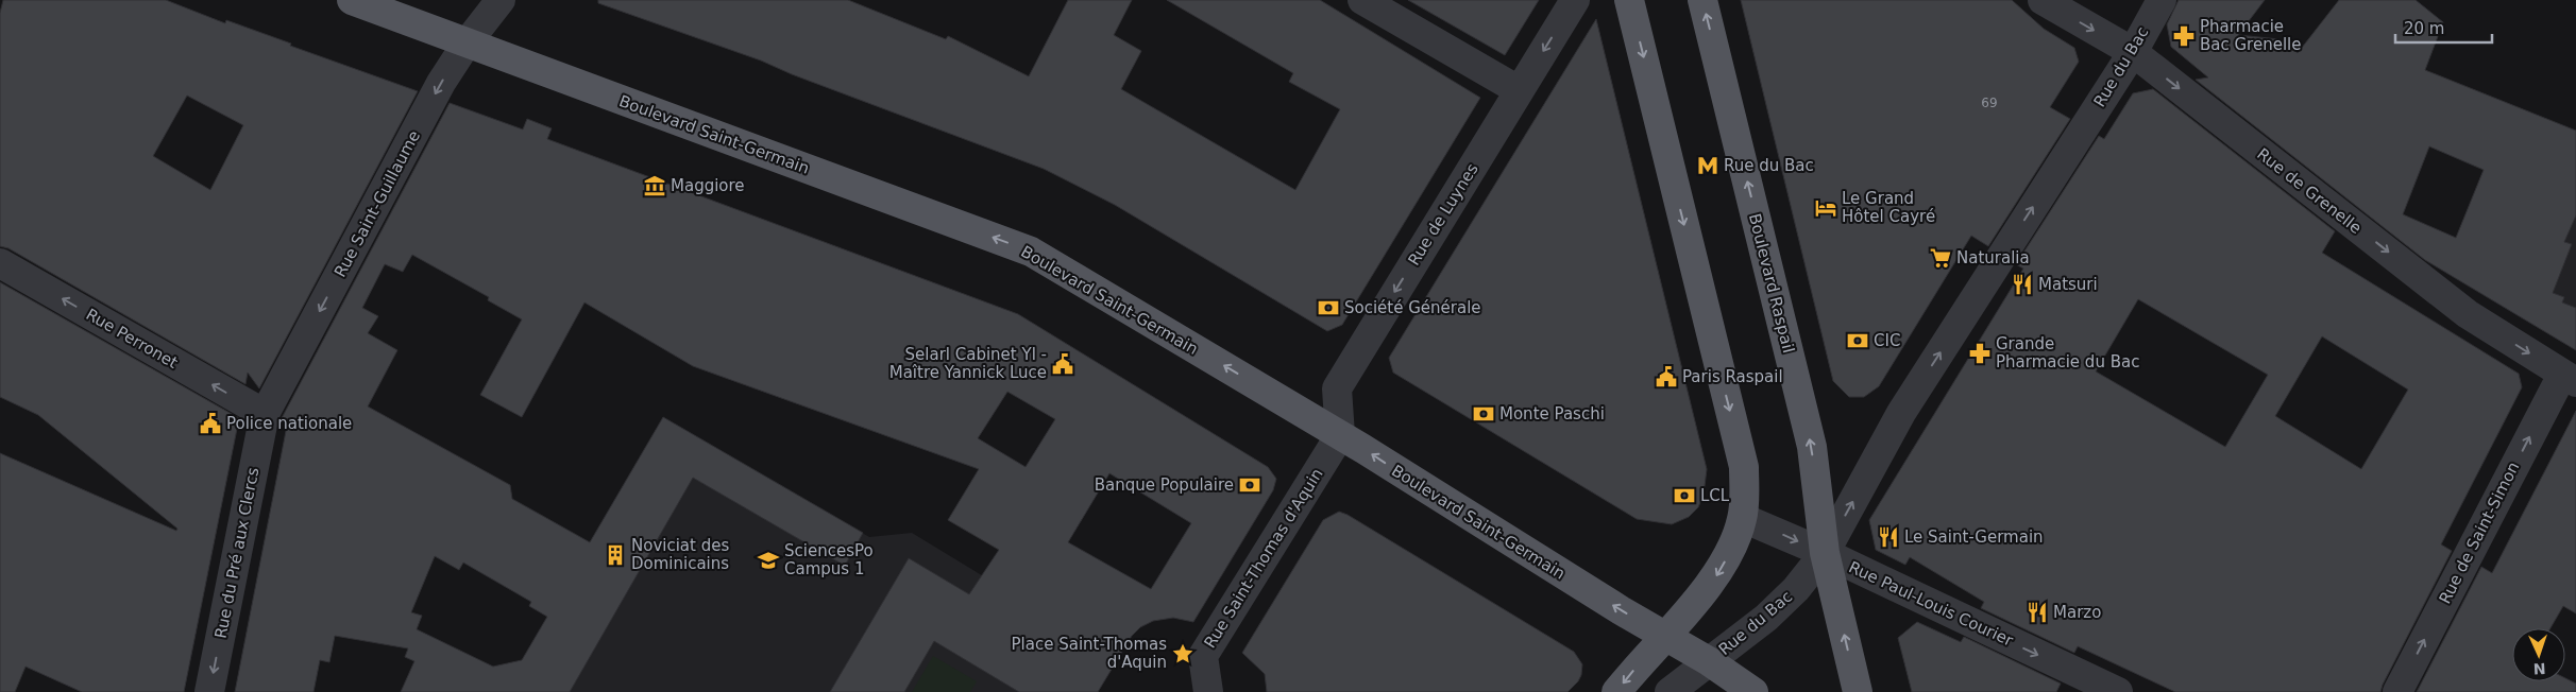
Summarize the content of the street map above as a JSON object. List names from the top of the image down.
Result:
{
  "streets": {
    "main road": ["Boulevard Saint-Germain", "Boulevard Raspail"],
    "street": [
      "Rue du Bac",
      "Rue de Grenelle",
      "Rue Saint-Guillaume",
      "Rue de Luynes",
      "Rue Perronet",
      "Rue de Saint-Simon",
      "Rue du Pré aux Clercs",
      "Rue Saint-Thomas d'Aquin",
      "Rue Paul-Louis Courier"
    ]
  },
  "crossings": [
    ["Rue du Bac", "Boulevard Saint-Germain"],
    ["Rue du Bac", "Rue de Grenelle"],
    ["Rue du Bac", "Boulevard Raspail"],
    ["Rue du Bac", "Rue Paul-Louis Courier"],
    ["Boulevard Saint-Germain", "Rue Saint-Guillaume"],
    ["Boulevard Saint-Germain", "Rue de Luynes"],
    ["Boulevard Saint-Germain", "Rue Saint-Thomas d'Aquin"],
    ["Rue de Grenelle", "Rue de Saint-Simon"],
    ["Rue Saint-Guillaume", "Rue Perronet"],
    ["Rue Saint-Guillaume", "Rue du Pré aux Clercs"],
    ["Rue de Luynes", "Rue Saint-Thomas d'Aquin"],
    ["Boulevard Raspail", "Rue Paul-Louis Courier"],
    ["Rue Perronet", "Rue du Pré aux Clercs"]
  ],
  "one_way": [
    "Rue du Bac",
    "Boulevard Saint-Germain",
    "Rue de Grenelle",
    "Rue Saint-Guillaume",
    "Rue de Luynes",
    "Rue Perronet",
    "Rue de Saint-Simon",
    "Rue du Pré aux Clercs",
    "Rue Paul-Louis Courier"
  ],
  "places": {
    "pharmacy": ["Pharmacie Bac Grenelle", "Grande Pharmacie du Bac"],
    "metro station": ["Rue du Bac"],
    "museum": ["Maggiore"],
    "hotel": ["Le Grand Hôtel Cayré"],
    "supermarket": ["Naturalia"],
    "restaurant": ["Matsuri", "Le Saint-Germain", "Marzo"],
    "bank": [
      "Société Générale",
      "CIC",
      "Monte Paschi",
      "Banque Populaire",
      "LCL"
    ],
    "public building": ["Selarl Cabinet Yl - Maître Yannick Luce", "Paris Raspail", "Police nationale"],
    "building": ["Noviciat des Dominicains"],
    "school or university": ["SciencesPo Campus 1"],
    "place": ["Place Saint-Thomas d'Aquin"]
  },
  "house_numbers": ["69"],
  "scale_bar": "20 m",
  "north": "bottom"
}
